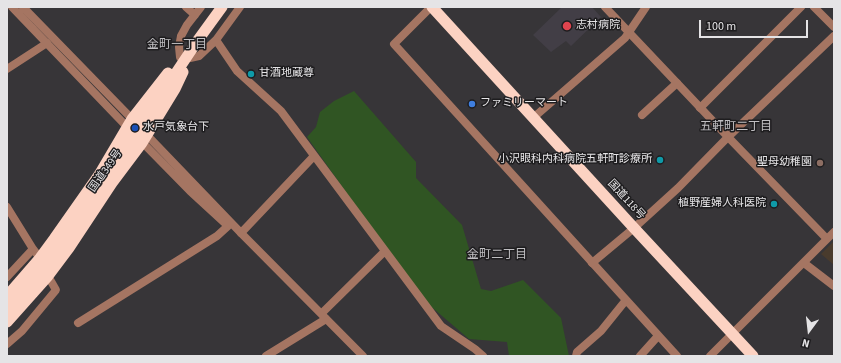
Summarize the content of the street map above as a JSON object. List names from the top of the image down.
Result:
{
  "streets": {
    "highway": ["国道349号", "国道118号"]
  },
  "districts": ["金町一丁目", "五軒町二丁目", "金町二丁目"],
  "places": [
    "志村病院",
    "甘酒地蔵尊",
    "ファミリーマート",
    "水戸気象台下",
    "小沢眼科内科病院五軒町診療所",
    "聖母幼稚園",
    "植野産婦人科医院"
  ],
  "scale_bar": "100 m",
  "north": "bottom"
}
